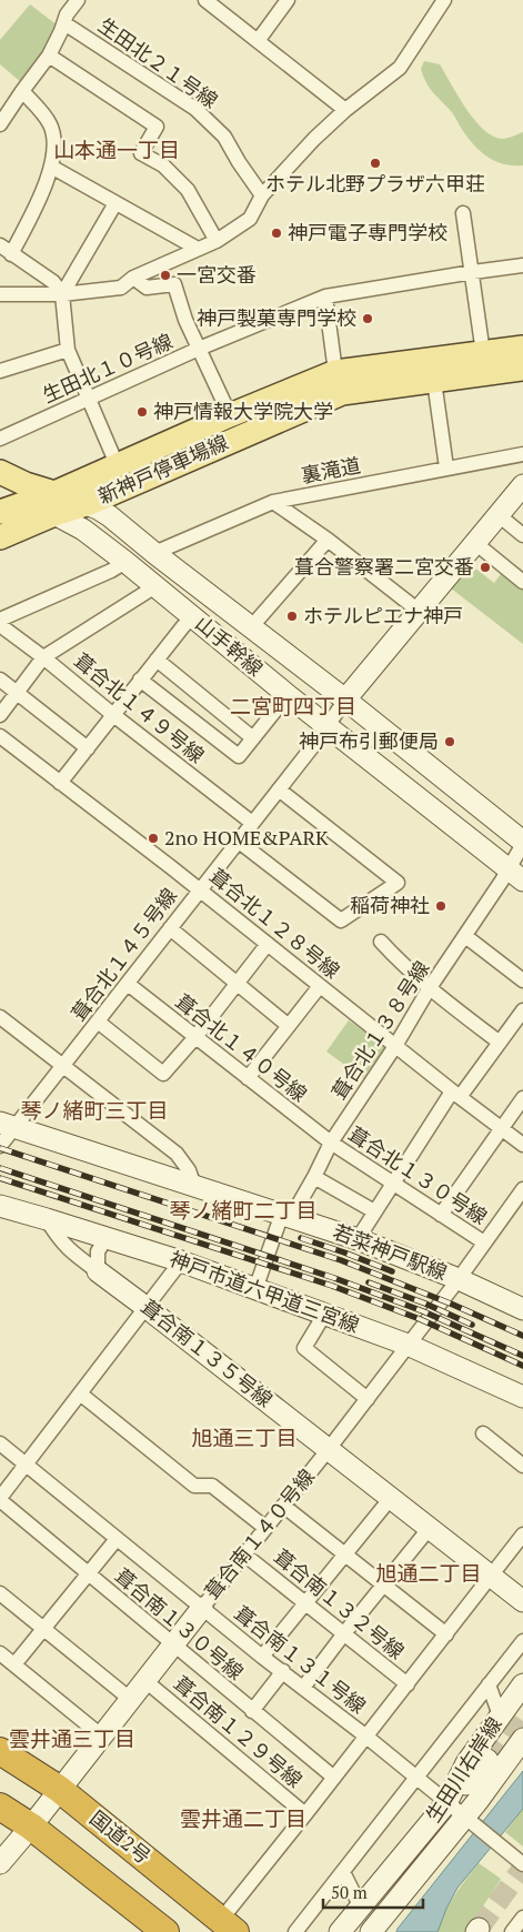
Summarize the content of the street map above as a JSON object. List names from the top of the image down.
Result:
{
  "streets": {
    "highway": ["国道2号"],
    "main road": ["新神戸停車場線", "山手幹線"],
    "street": [
      "生田北２１号線",
      "生田北１０号線",
      "裏滝道",
      "葺合北１４９号線",
      "葺合北１２８号線",
      "葺合北１４５号線",
      "葺合北１３８号線",
      "葺合北１４０号線",
      "葺合北１３０号線",
      "若菜神戸駅線",
      "神戸市道六甲道三宮線",
      "葺合南１３５号線",
      "葺合南１４０号線",
      "葺合南１３２号線",
      "葺合南１３０号線",
      "葺合南１３１号線",
      "葺合南１２９号線",
      "生田川右岸線"
    ]
  },
  "crossings": [
    ["新神戸停車場線", "山手幹線"],
    ["裏滝道", "山手幹線"],
    ["山手幹線", "葺合北１４５号線"],
    ["山手幹線", "葺合北１３８号線"],
    ["葺合北１４９号線", "葺合北１４５号線"],
    ["葺合北１２８号線", "葺合北１４５号線"],
    ["葺合北１２８号線", "葺合北１３８号線"],
    ["葺合北１４５号線", "葺合北１４０号線"],
    ["葺合北１４５号線", "若菜神戸駅線"],
    ["葺合北１３８号線", "葺合北１４０号線"],
    ["葺合北１３８号線", "葺合北１３０号線"],
    ["葺合北１３８号線", "若菜神戸駅線"],
    ["葺合北１３８号線", "神戸市道六甲道三宮線"],
    ["葺合北１４０号線", "葺合北１３０号線"],
    ["葺合北１３０号線", "葺合南１４０号線"],
    ["若菜神戸駅線", "葺合南１４０号線"],
    ["神戸市道六甲道三宮線", "葺合南１３５号線"],
    ["神戸市道六甲道三宮線", "葺合南１４０号線"],
    ["葺合南１３５号線", "葺合南１４０号線"],
    ["葺合南１４０号線", "葺合南１３２号線"],
    ["葺合南１４０号線", "葺合南１３０号線"],
    ["葺合南１４０号線", "葺合南１３１号線"],
    ["葺合南１４０号線", "葺合南１２９号線"],
    ["葺合南１４０号線", "国道2号"],
    ["葺合南１３１号線", "生田川右岸線"]
  ],
  "districts": [
    "山本通一丁目",
    "二宮町四丁目",
    "琴ノ緒町三丁目",
    "琴ノ緒町二丁目",
    "旭通三丁目",
    "旭通二丁目",
    "雲井通三丁目",
    "雲井通二丁目"
  ],
  "places": [
    "ホテル北野プラザ六甲荘",
    "神戸電子専門学校",
    "一宮交番",
    "神戸製菓専門学校",
    "神戸情報大学院大学",
    "葺合警察署二宮交番",
    "ホテルピエナ神戸",
    "神戸布引郵便局",
    "2no HOME&PARK",
    "稲荷神社"
  ],
  "scale_bar": "50 m"
}
